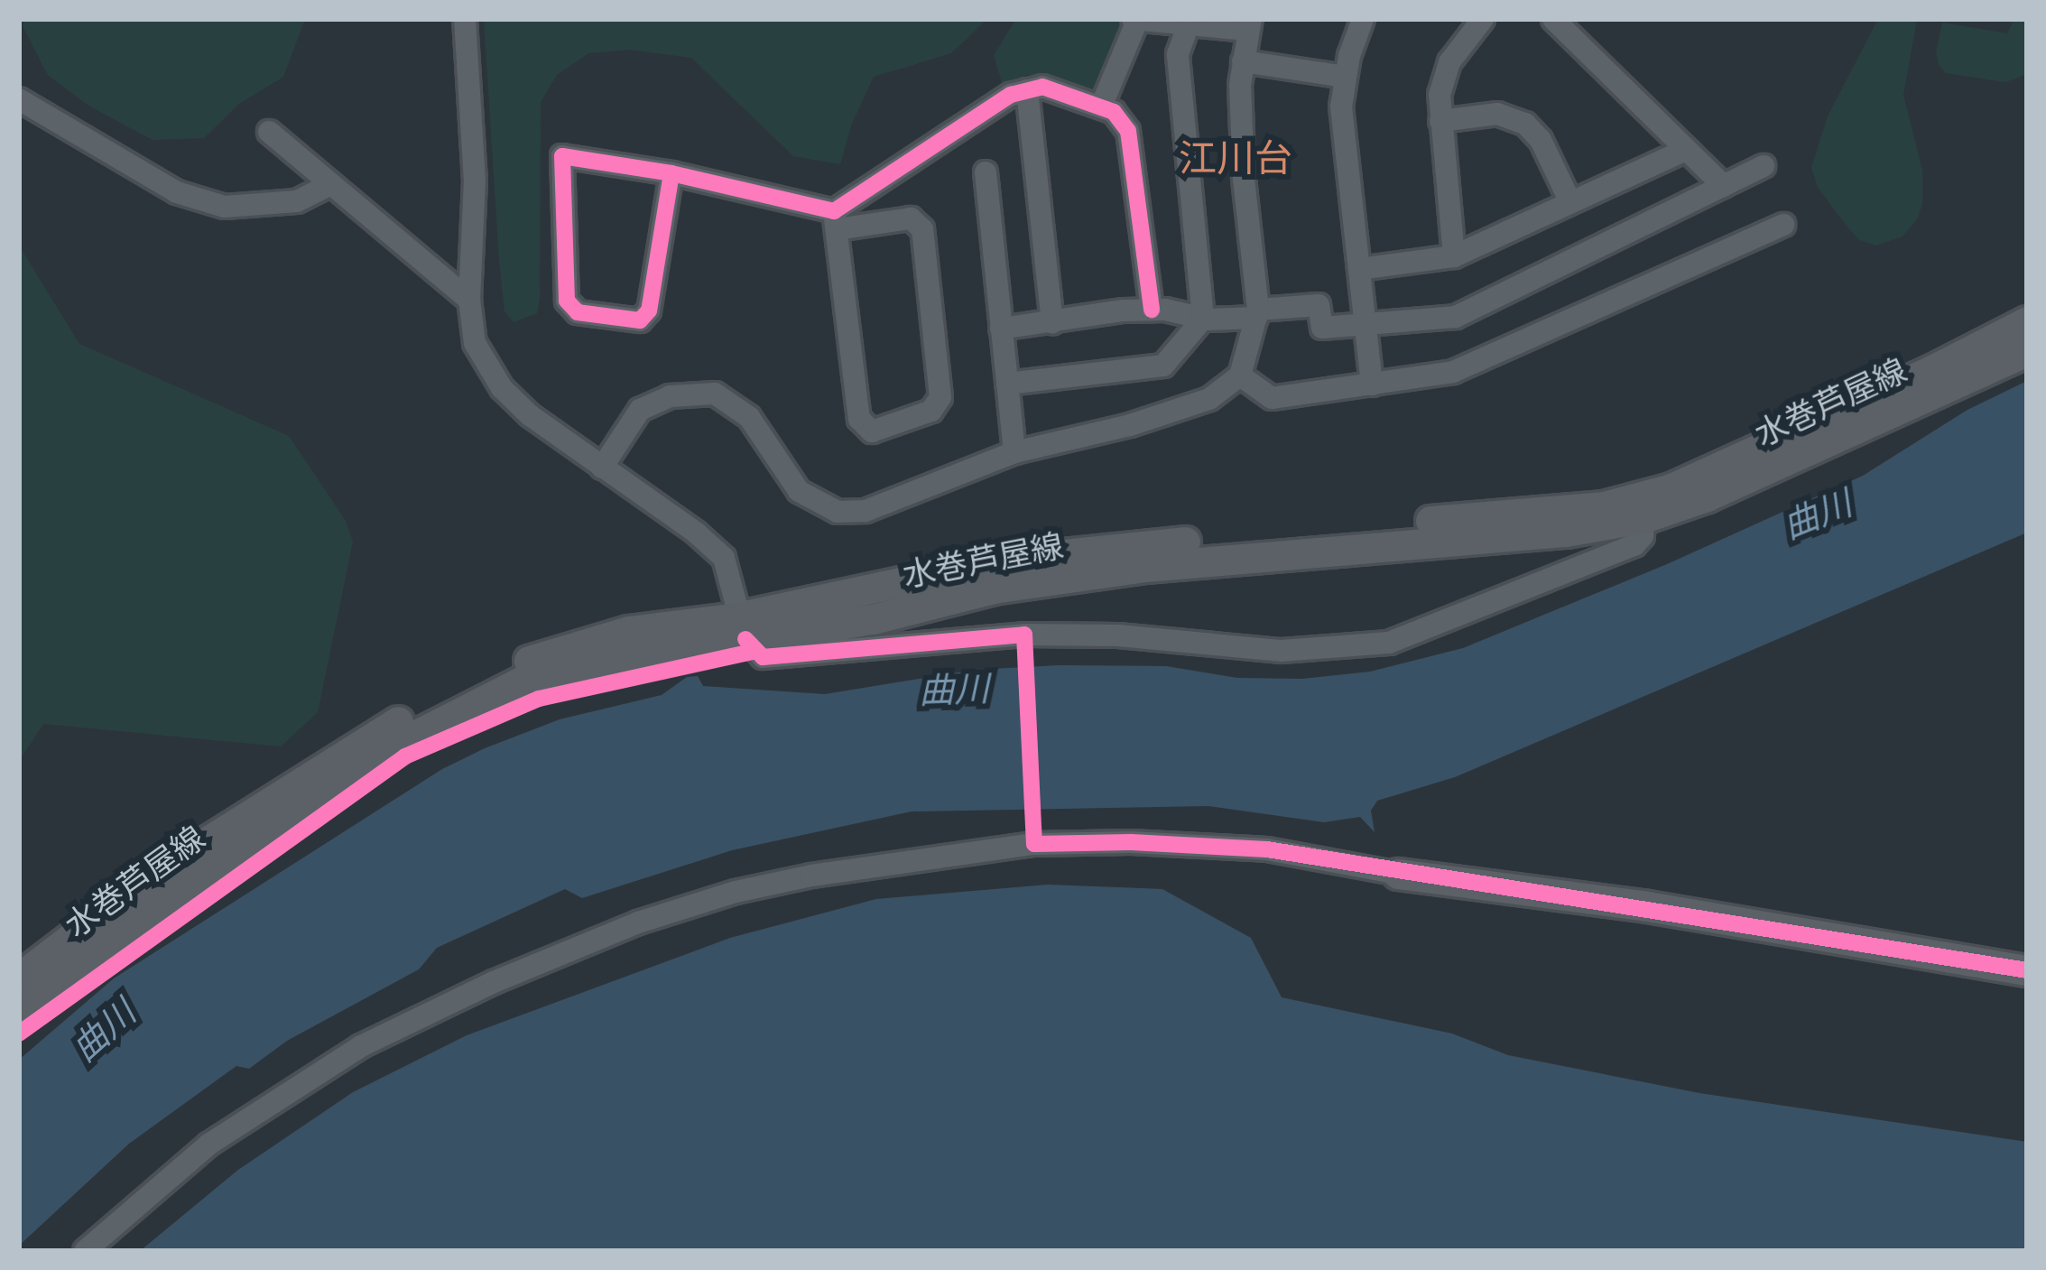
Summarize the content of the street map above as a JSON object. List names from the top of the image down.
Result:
{
  "streets": {
    "main road": ["水巻芦屋線"]
  },
  "districts": ["江川台"],
  "water": ["曲川"]
}
